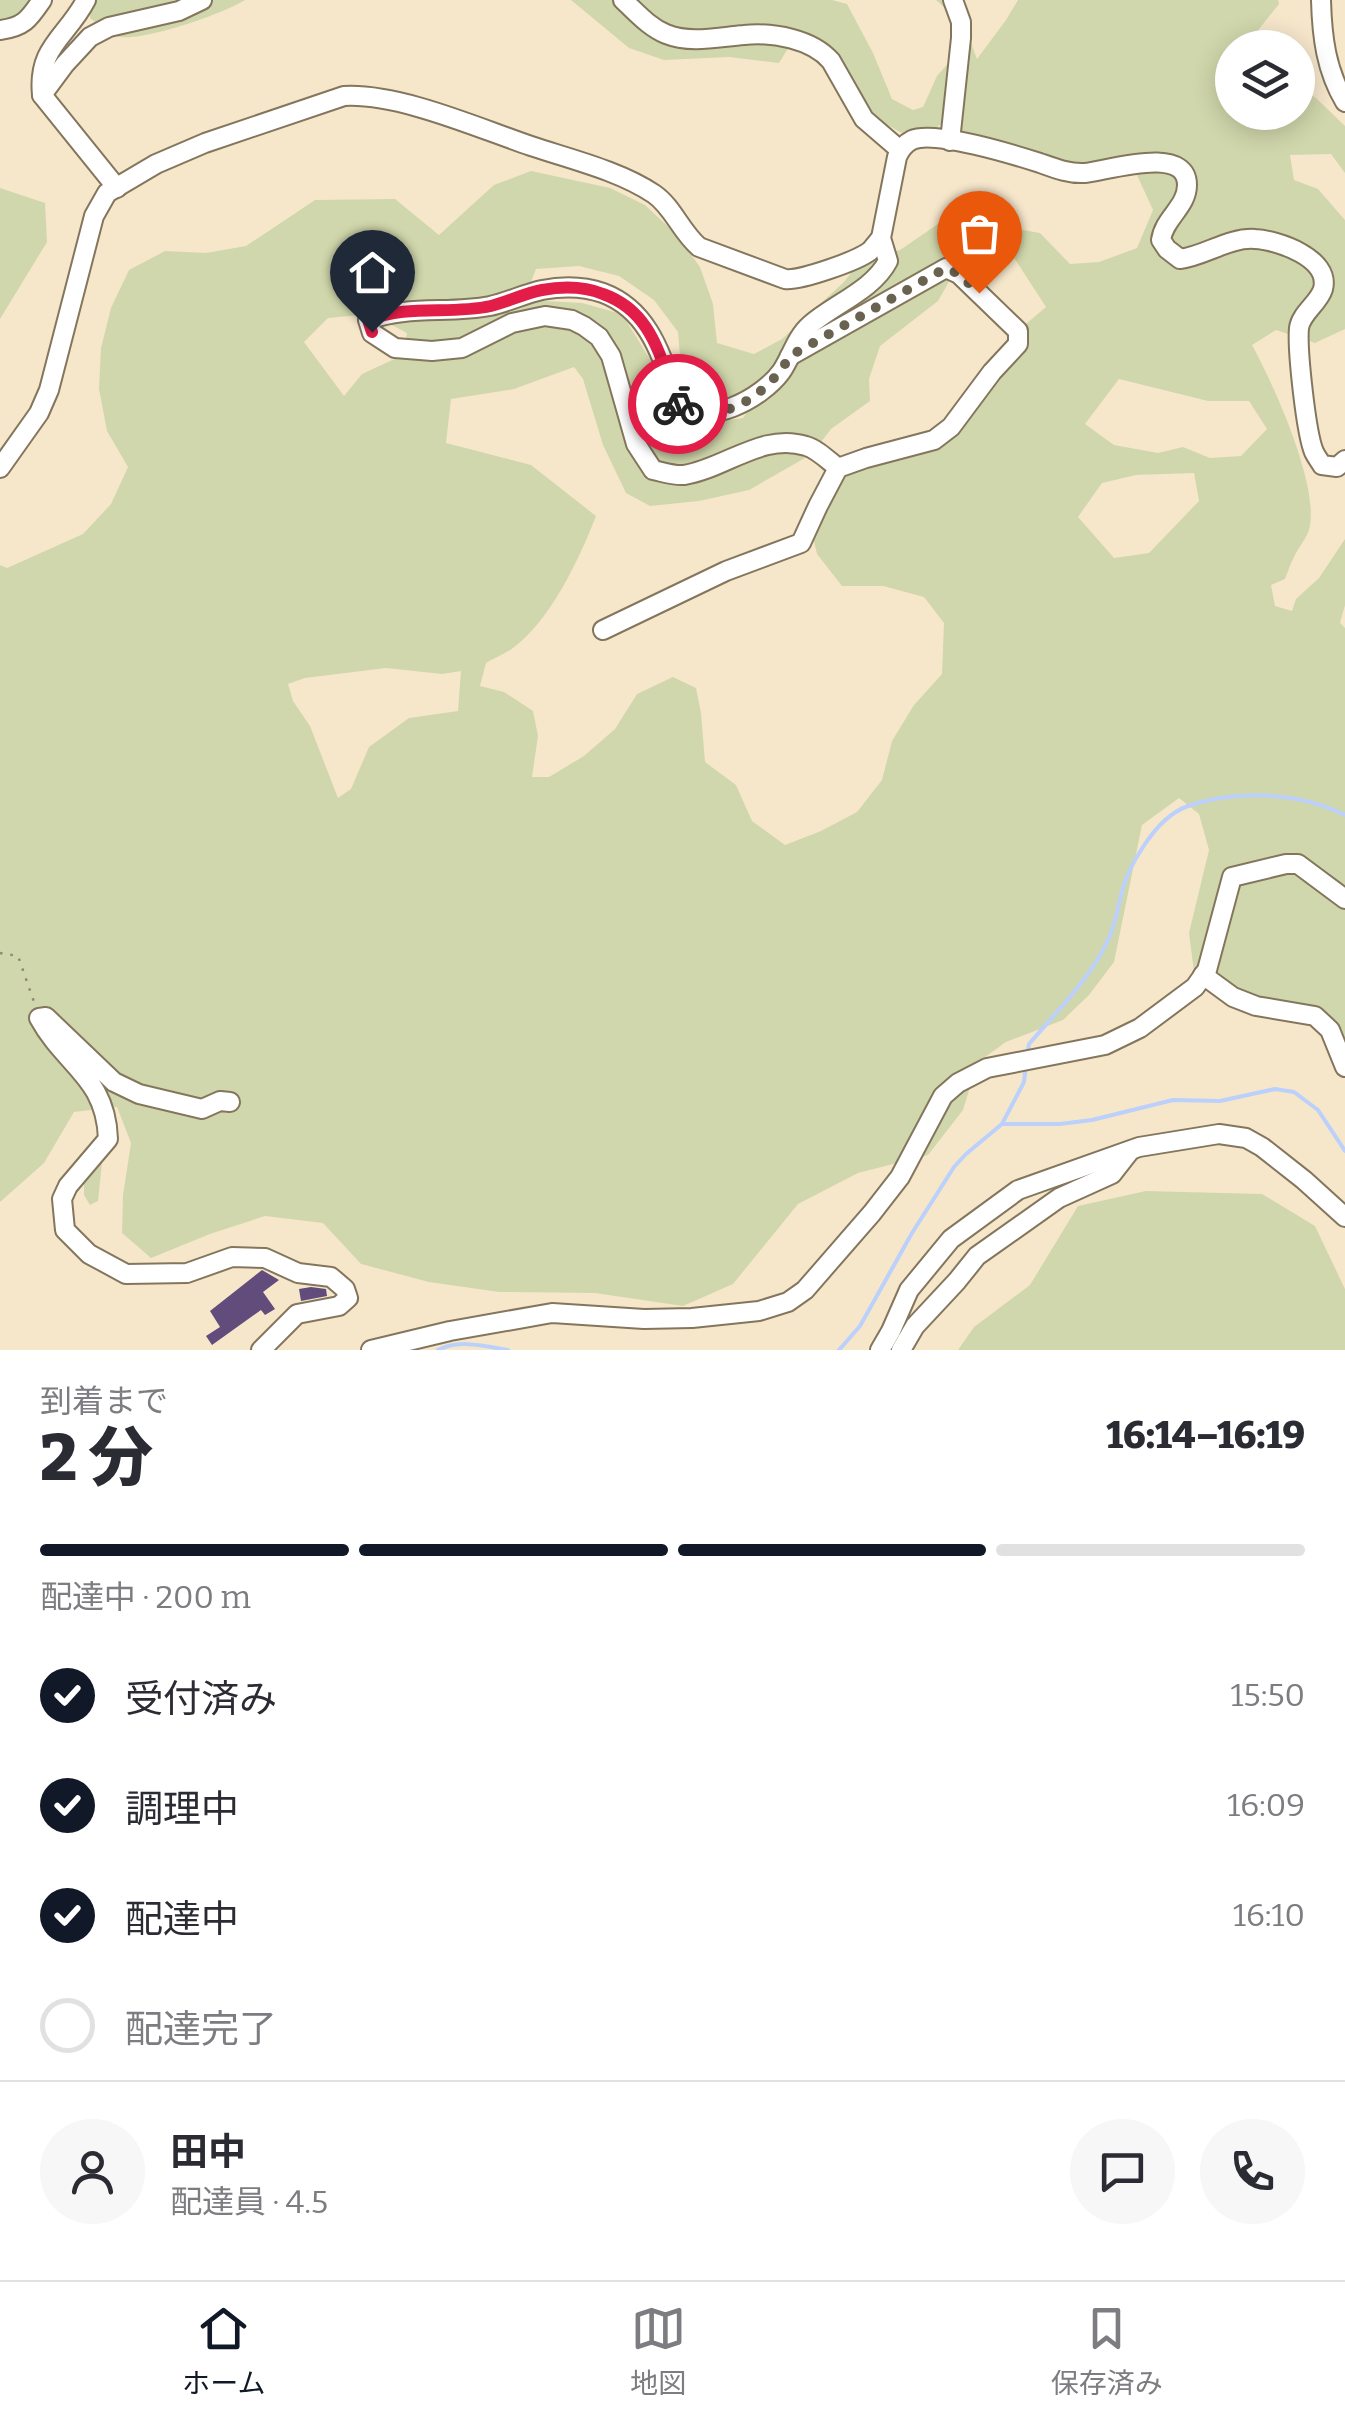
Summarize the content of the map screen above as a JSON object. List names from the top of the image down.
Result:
{
  "page": {
    "heading": ["2 分", "到着まで", "16:14–16:19"],
    "panel": ["田中", "配達員 · 4.5"],
    "bar": "配達中 · 200 m",
    "list": [
      ["受付済み", "15:50"],
      ["調理中", "16:09"],
      ["配達中", "16:10"],
      "配達完了"
    ],
    "tabs": ["ホーム", "地図", "保存済み"]
  }
}
